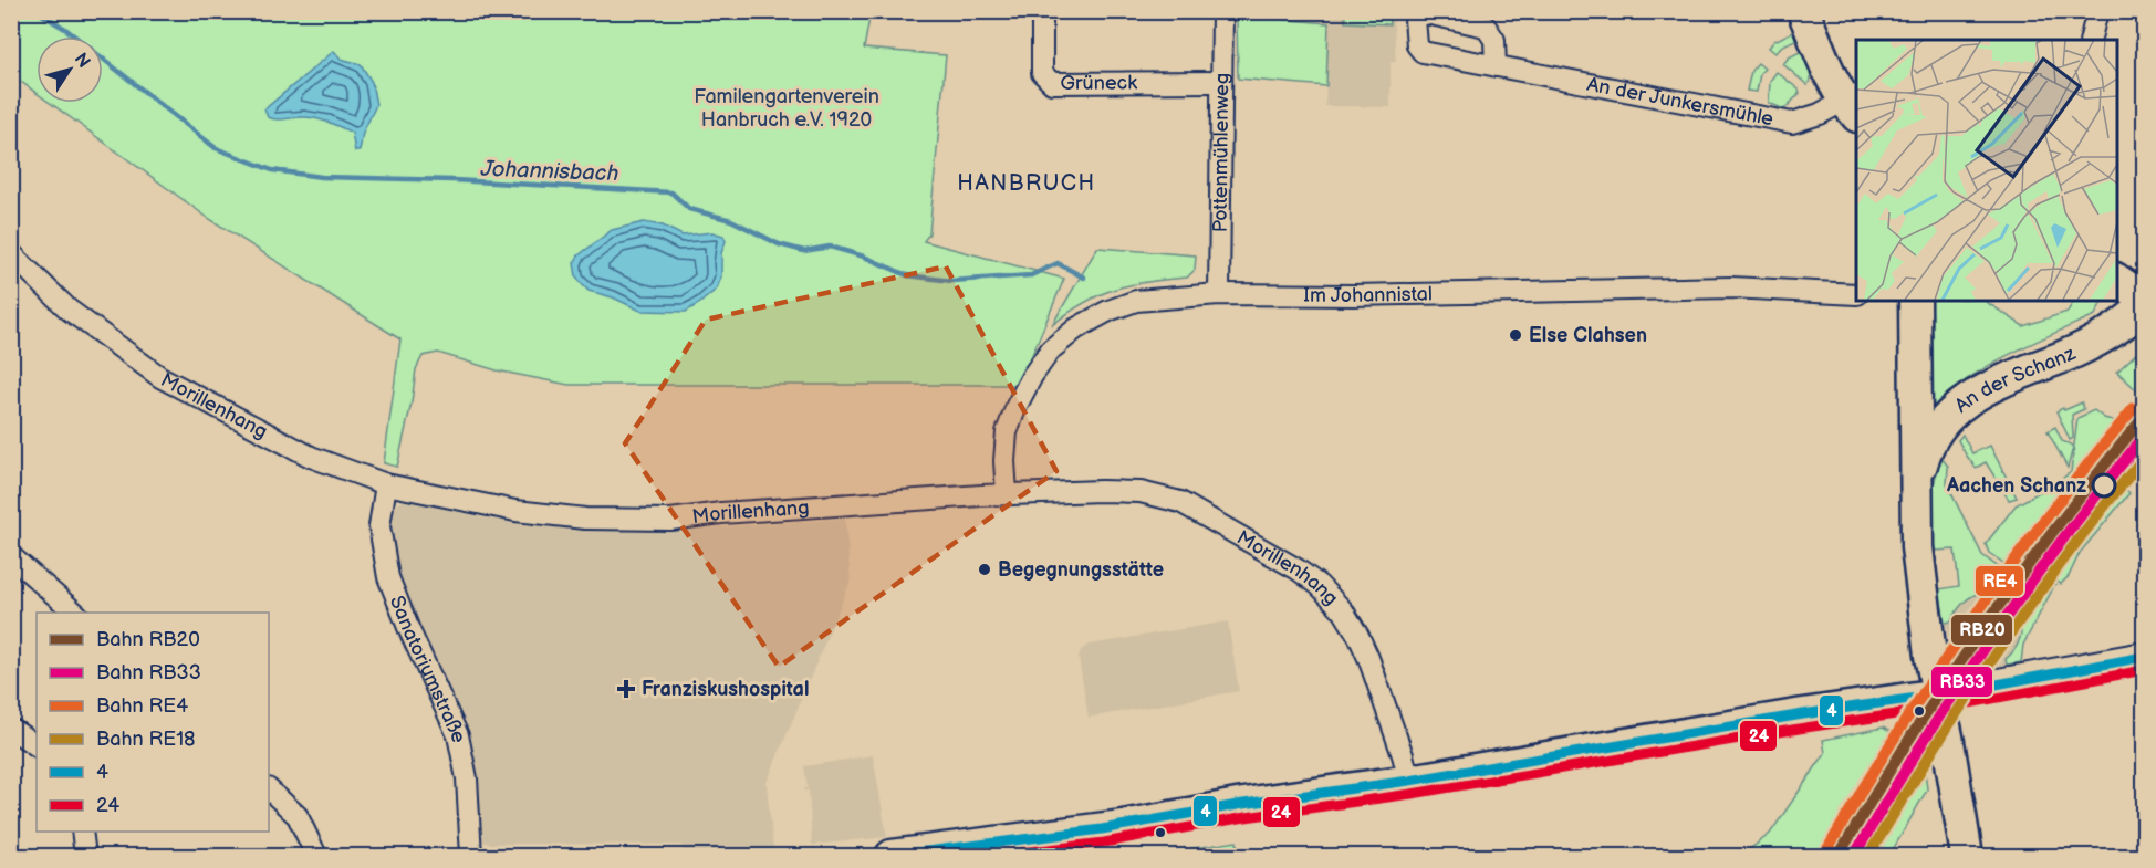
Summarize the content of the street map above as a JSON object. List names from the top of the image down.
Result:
{
  "streets": {
    "main road": ["An der Schanz"],
    "street": [
      "Grüneck",
      "An der Junkersmühle",
      "Pottenmühlenweg",
      "Im Johannistal",
      "Morillenhang",
      "Sanatoriumstraße"
    ]
  },
  "crossings": [
    ["Grüneck", "Pottenmühlenweg"],
    ["Pottenmühlenweg", "Im Johannistal"],
    ["Im Johannistal", "Morillenhang"],
    ["Morillenhang", "Sanatoriumstraße"]
  ],
  "districts": ["HANBRUCH"],
  "water": ["Johannisbach"],
  "parks": ["Familengartenverein Hanbruch e.V. 1920"],
  "places": {
    "other": ["Else Clahsen", "Aachen Schanz", "Begegnungsstätte"],
    "health": ["Franziskushospital"]
  },
  "lines": [
    "rail line RE4",
    "rail line RB20",
    "rail line RB33",
    "rail line RE18",
    "transit line 4",
    "transit line 24"
  ],
  "legend": [
    "Bahn RB20",
    "Bahn RB33",
    "Bahn RE4",
    "Bahn RE18",
    "4",
    "24"
  ],
  "north": "top right"
}
